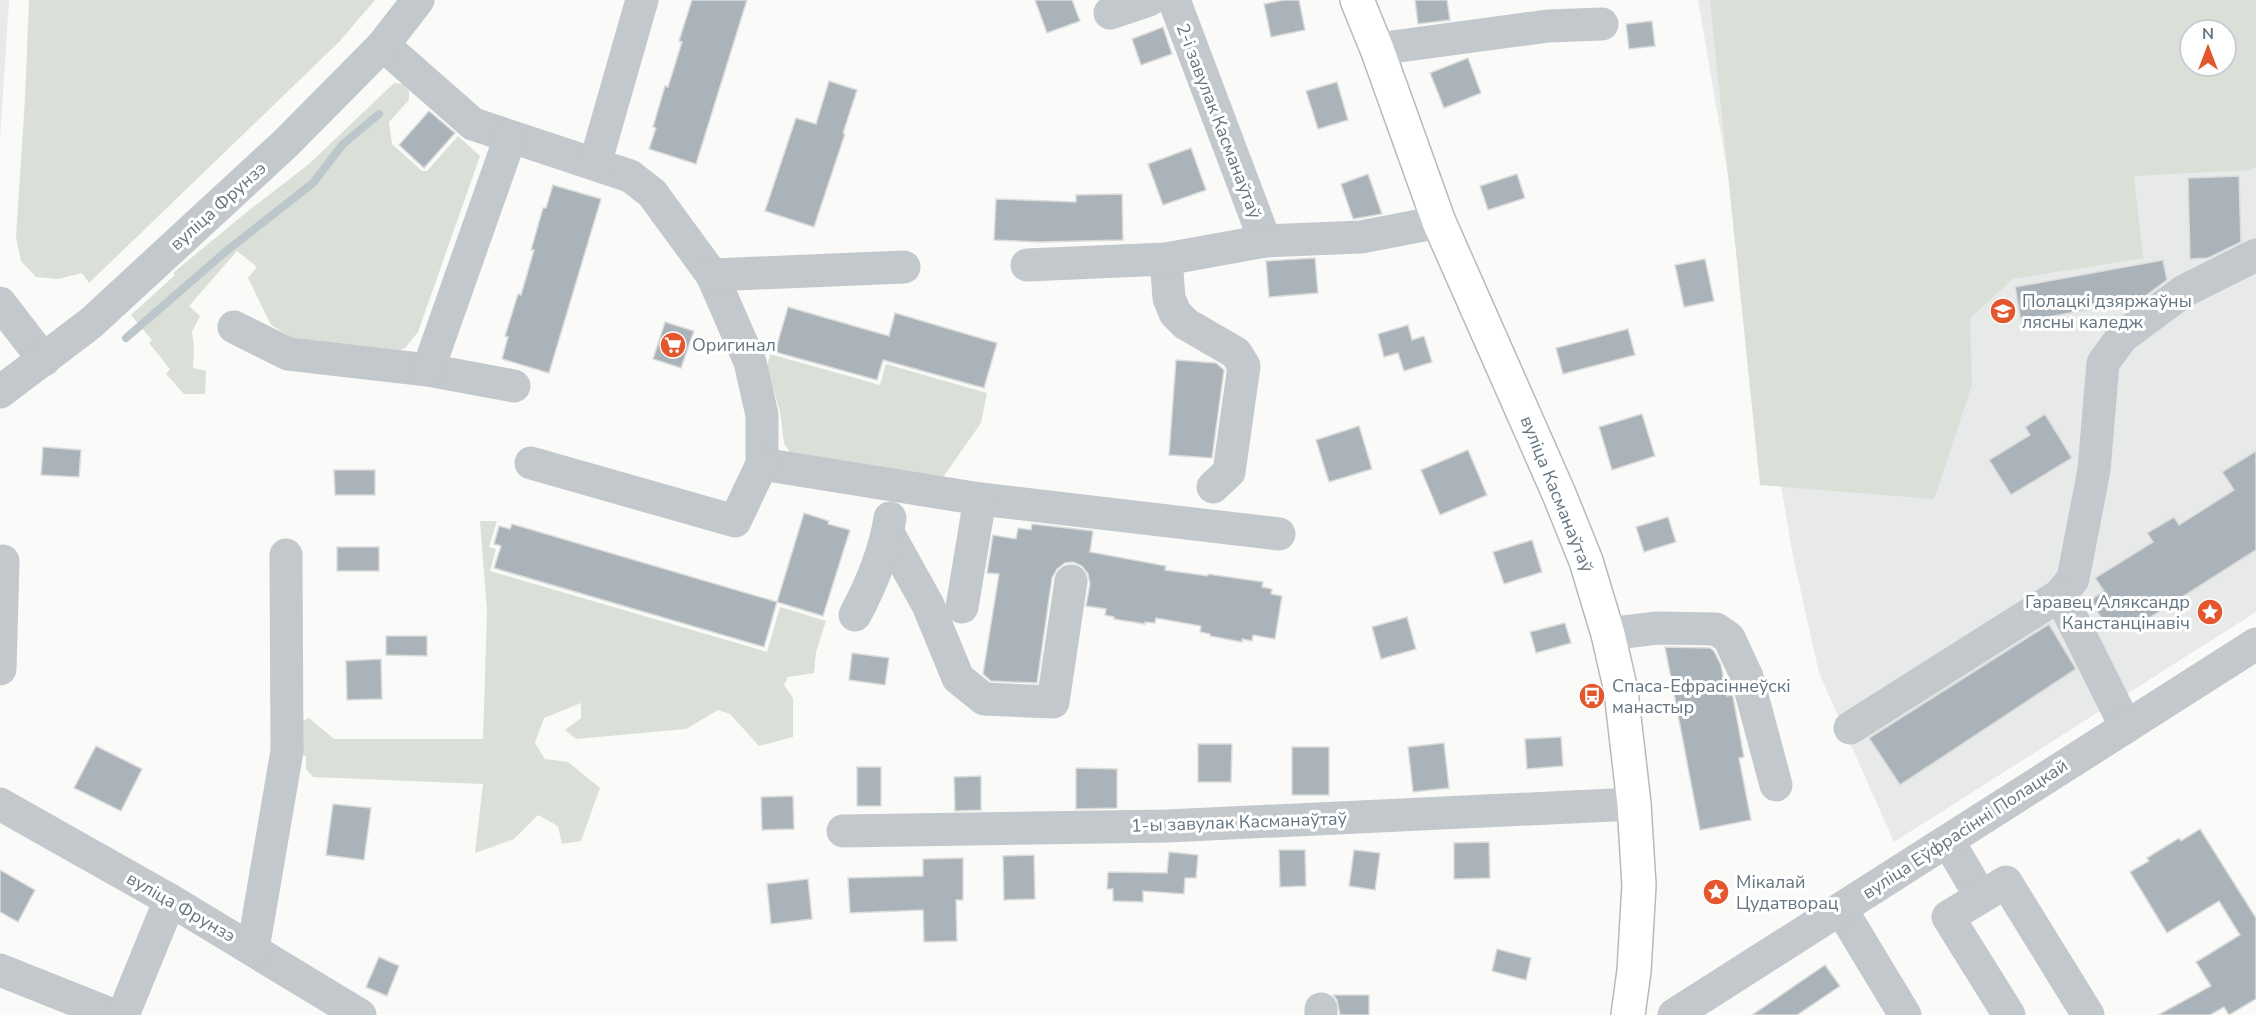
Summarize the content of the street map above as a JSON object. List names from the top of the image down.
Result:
{
  "streets": {
    "main road": ["вуліца Касманаўтаў"],
    "street": [
      "2-і завулак Касманаўтаў",
      "вуліца Фрунзэ",
      "1-ы завулак Касманаўтаў",
      "вуліца Еўфрасінні Полацкай"
    ]
  },
  "crossings": [
    ["2-і завулак Касманаўтаў", "вуліца Касманаўтаў"],
    ["вуліца Касманаўтаў", "1-ы завулак Касманаўтаў"]
  ],
  "places": {
    "school or university": ["Полацкі дзяржаўны лясны каледж"],
    "supermarket": ["Оригинал"],
    "place": ["Гаравец Аляксандр Канстанцінавіч", "Мікалай Цудатворац"],
    "bus stop": ["Спаса-Ефрасіннеўскі манастыр"]
  },
  "north": "top"
}
